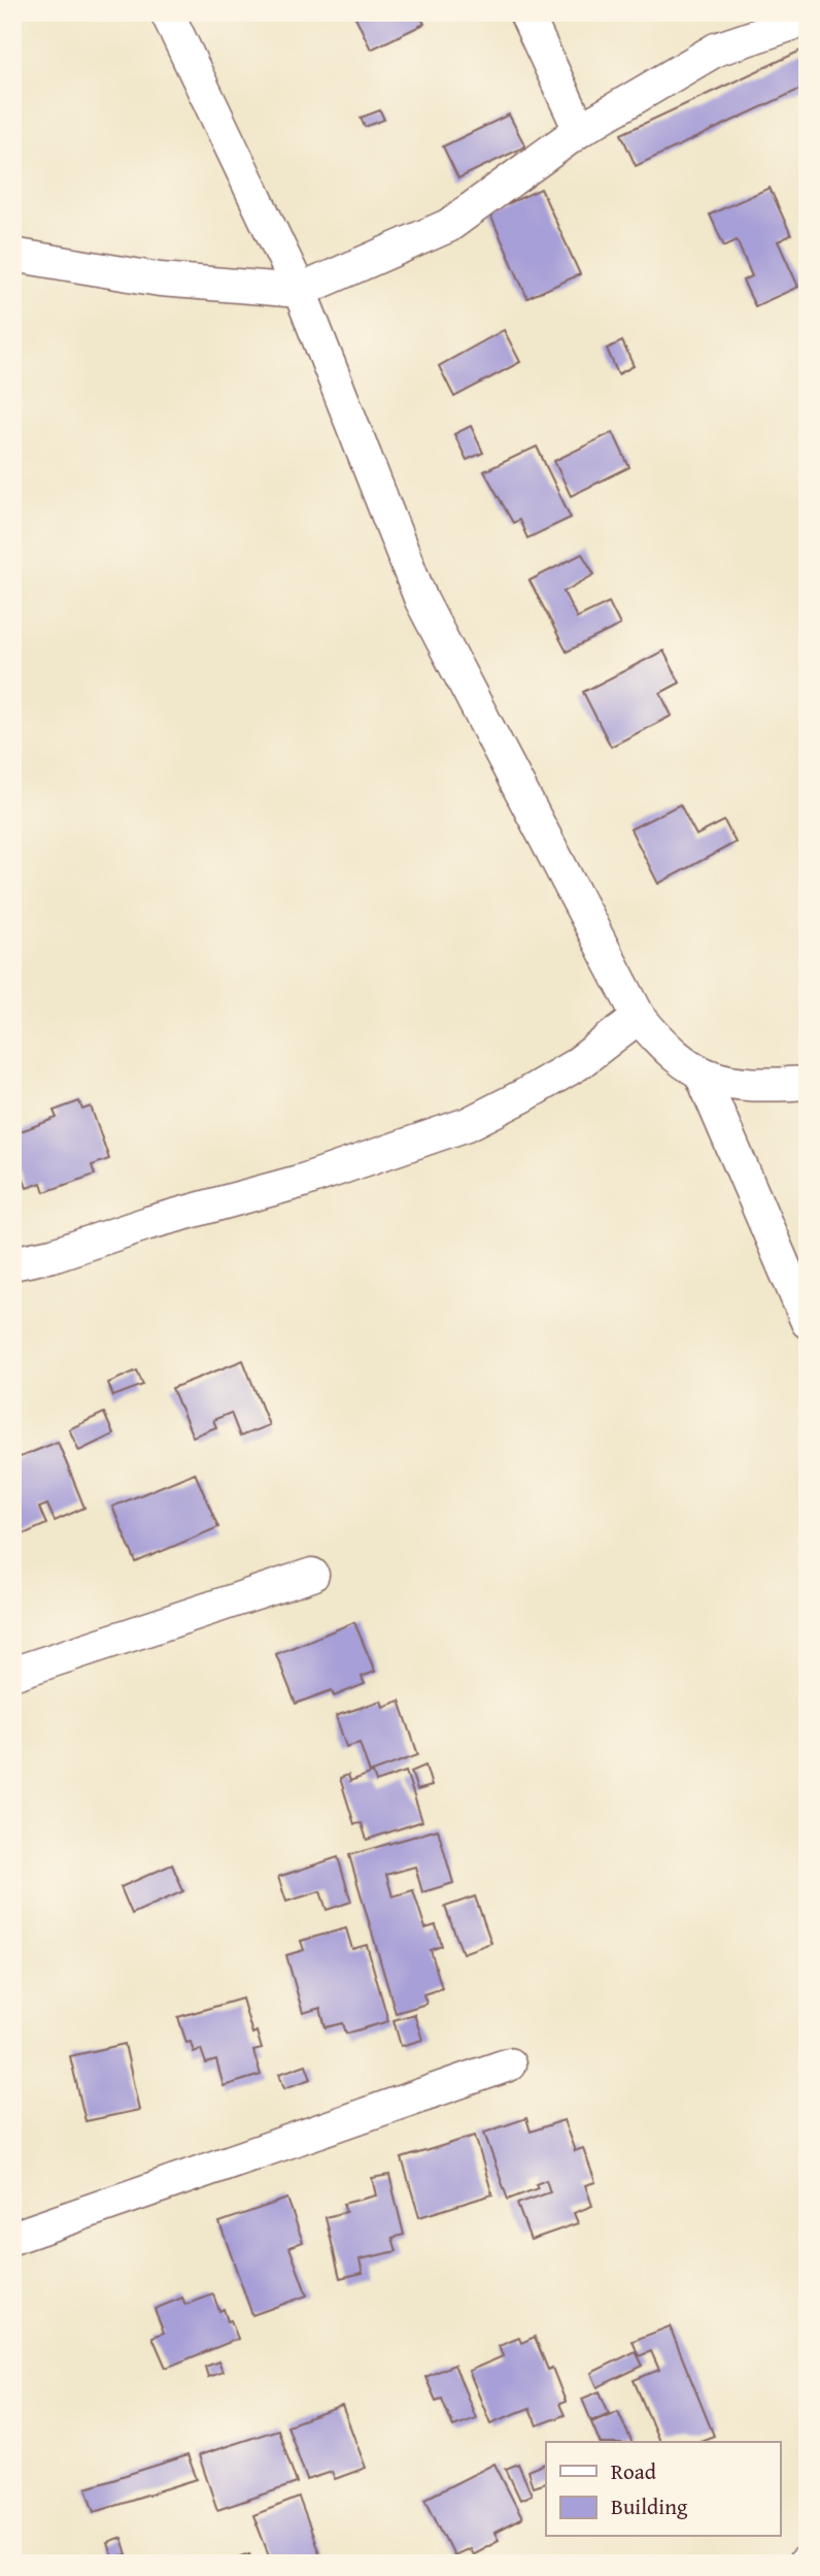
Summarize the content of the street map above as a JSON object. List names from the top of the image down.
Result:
{
  "legend": ["Road", "Building"]
}
